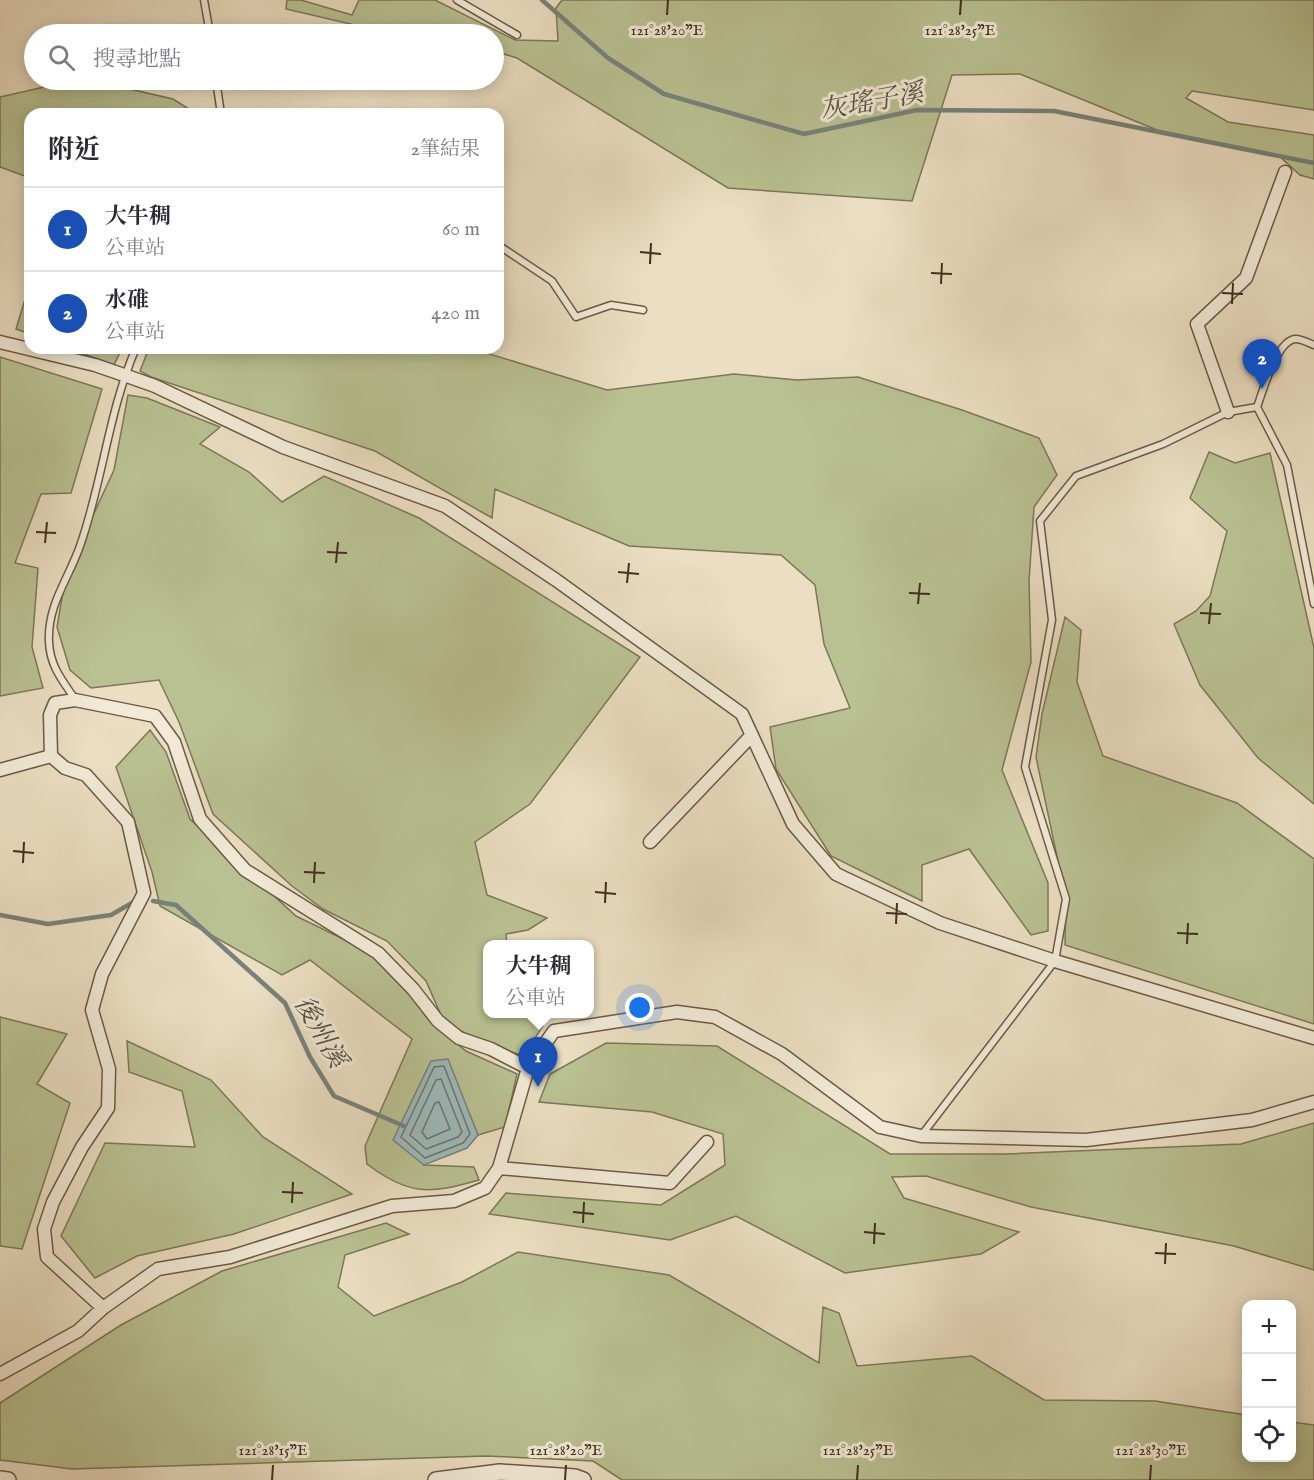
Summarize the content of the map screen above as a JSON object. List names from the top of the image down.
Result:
{
  "water": ["灰瑤子溪", "後州溪"],
  "page": {
    "search": "搜尋地點",
    "heading": ["附近", "2筆結果"],
    "list": [
      {
        "mark": "1",
        "name": "大牛稠",
        "note": "公車站",
        "value": "60 m"
      },
      {
        "mark": "2",
        "name": "水碓",
        "note": "公車站",
        "value": "420 m"
      }
    ],
    "pins": ["2", "1"],
    "popup": ["大牛稠", "公車站"],
    "map_buttons": ["+", "−"]
  },
  "coordinates": [
    "121°28'20\"E",
    "121°28'25\"E",
    "121°28'15\"E",
    "121°28'30\"E"
  ]
}
